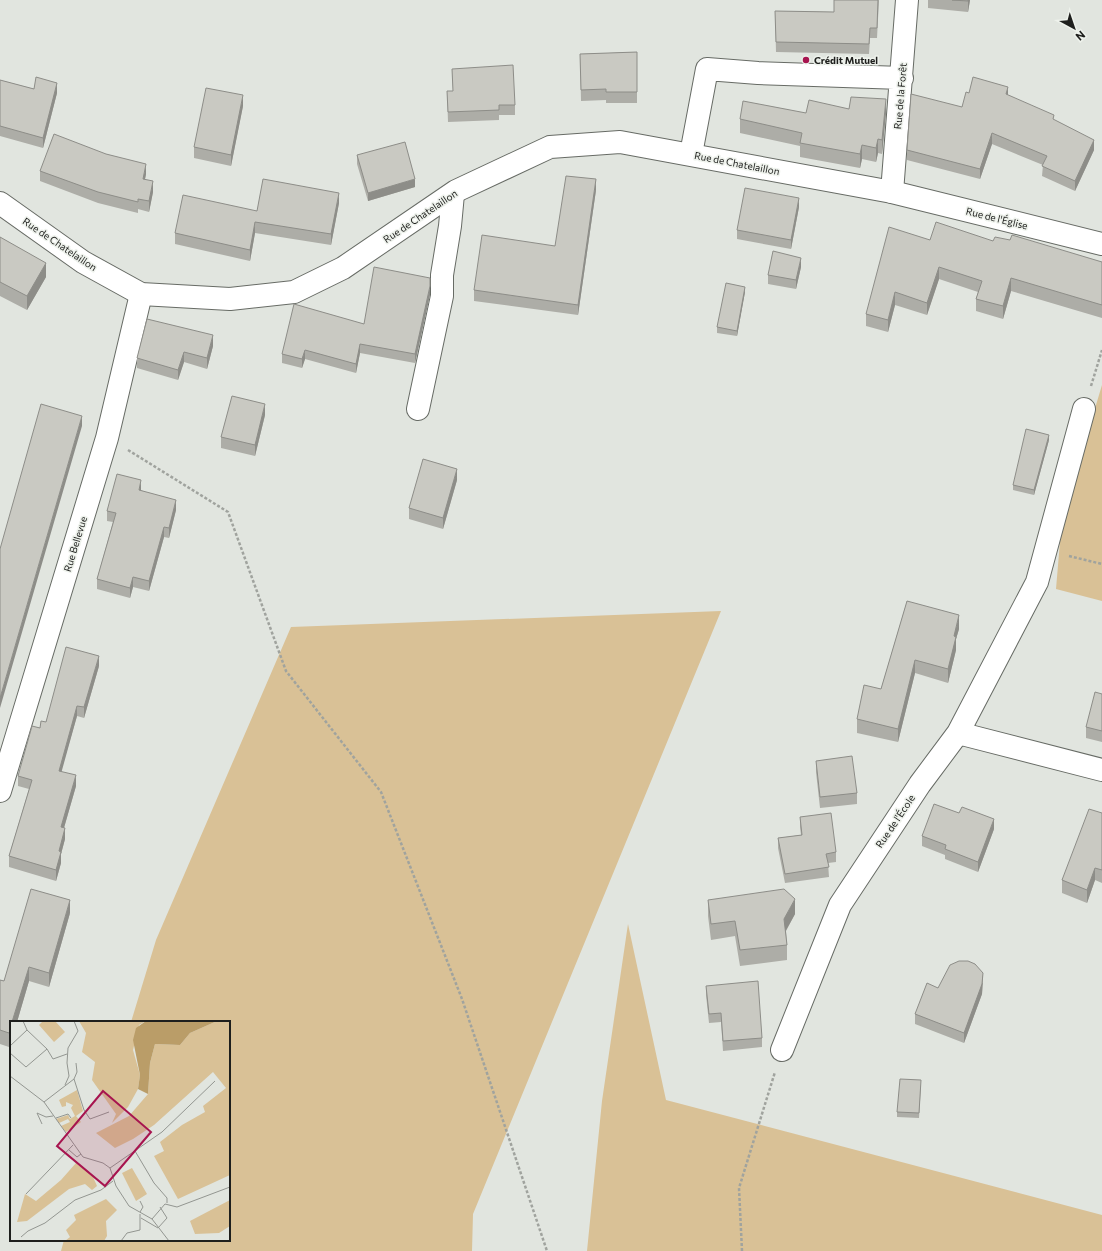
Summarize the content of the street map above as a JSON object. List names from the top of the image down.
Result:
{
  "streets": {
    "street": [
      "Rue de la Forêt",
      "Rue de Chatelaillon",
      "Rue de l'Église",
      "Rue Bellevue",
      "Rue de l'École"
    ]
  },
  "crossings": [
    ["Rue de la Forêt", "Rue de Chatelaillon"],
    ["Rue de la Forêt", "Rue de l'Église"],
    ["Rue de Chatelaillon", "Rue de l'Église"],
    ["Rue de Chatelaillon", "Rue Bellevue"]
  ],
  "places": ["Crédit Mutuel"],
  "north": "bottom right"
}
